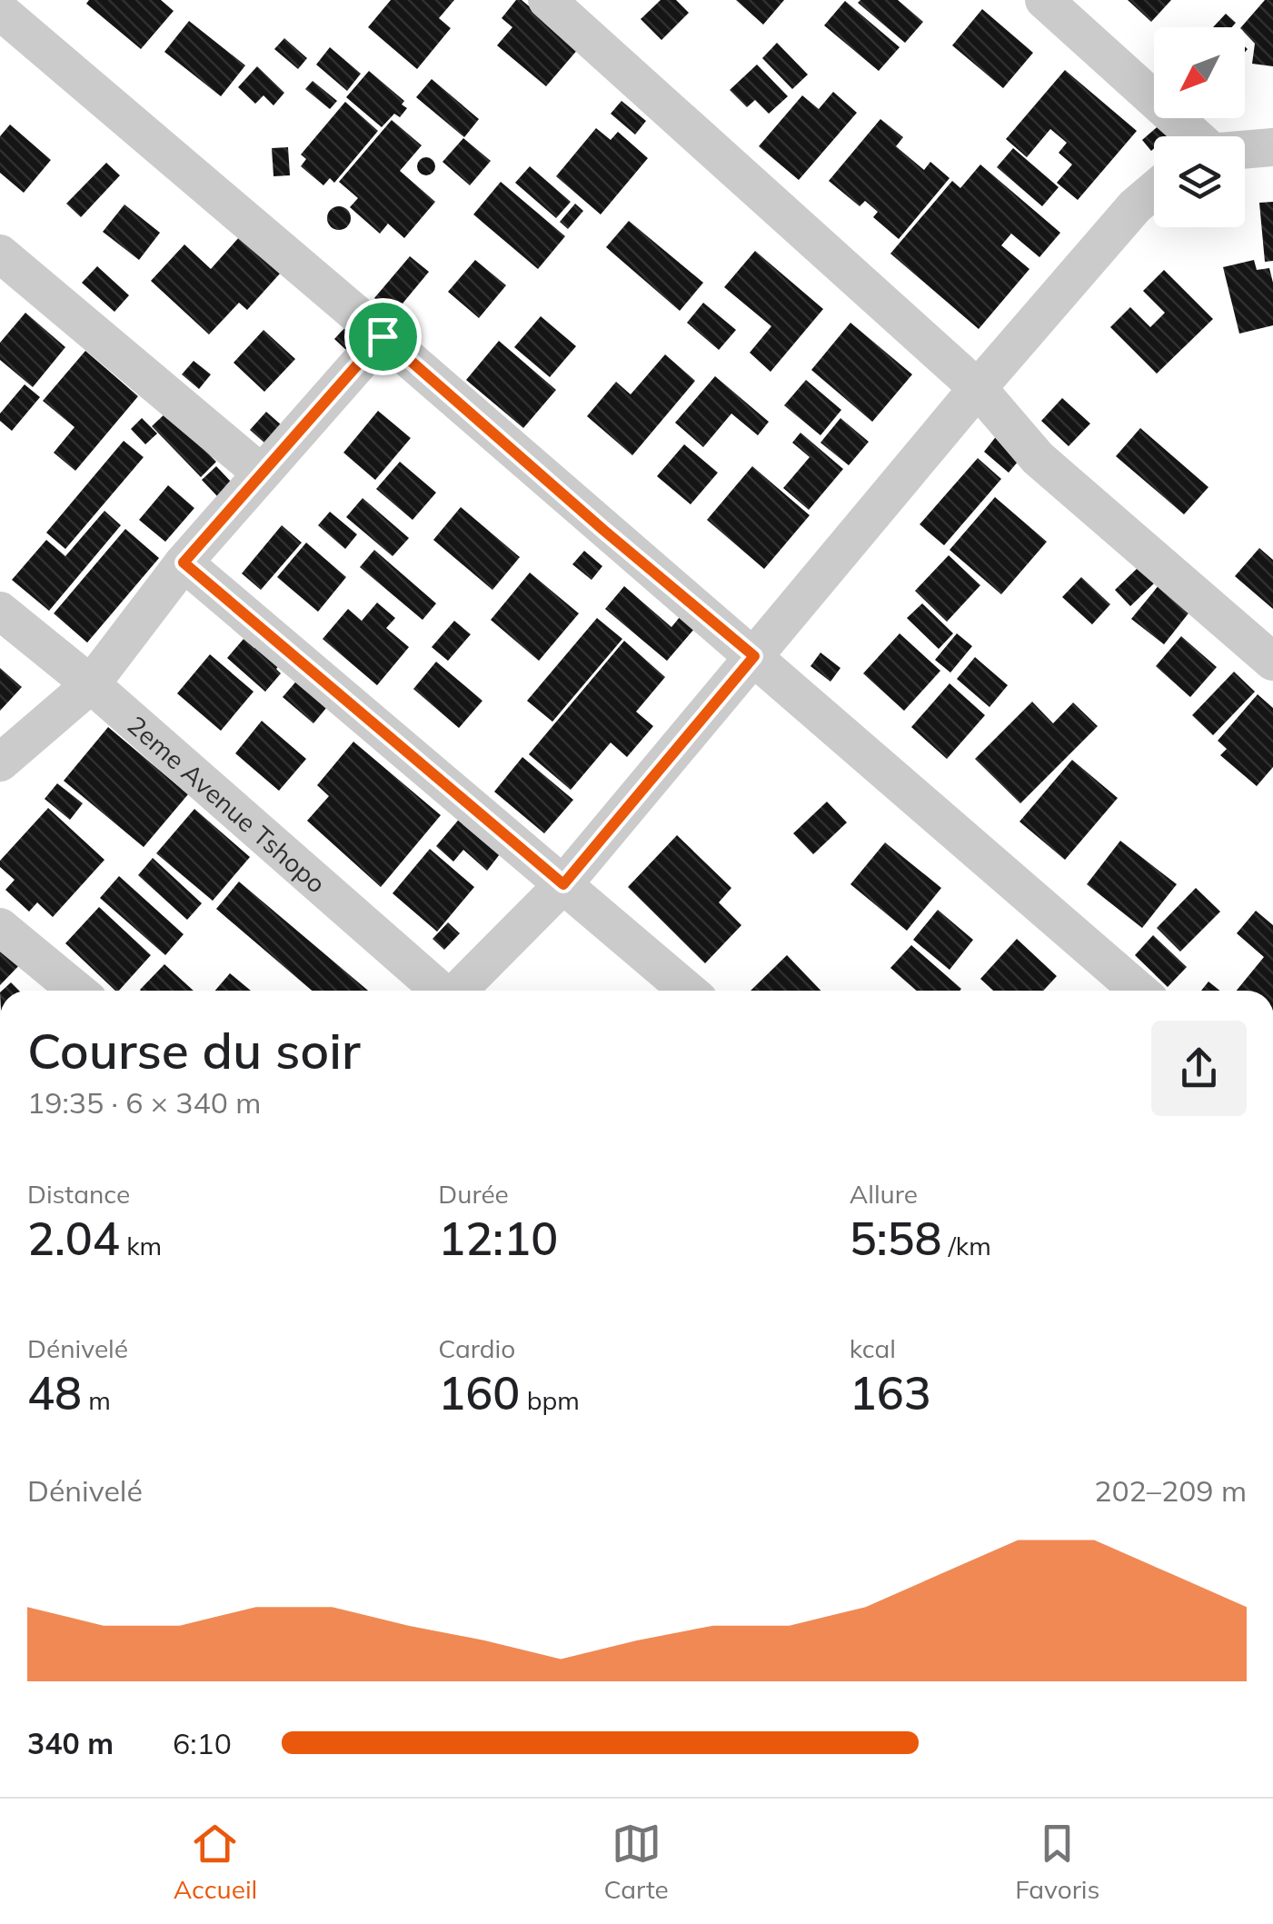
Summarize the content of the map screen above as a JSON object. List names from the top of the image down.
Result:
{
  "streets": {
    "street": ["2eme Avenue Tshopo"]
  },
  "north": "bottom left",
  "page": {
    "heading": ["Course du soir", "19:35 · 6 × 340 m"],
    "stats": [
      ["Distance", "2.04 km"],
      ["Durée", "12:10"],
      ["Allure", "5:58 /km"],
      ["Dénivelé", "48 m"],
      ["Cardio", "160 bpm"],
      ["kcal", "163"]
    ],
    "chart": ["Dénivelé", "202–209 m"],
    "list": [
      {
        "name": "340 m",
        "note": "6:10"
      }
    ],
    "tabs": ["Accueil", "Carte", "Favoris"]
  }
}
